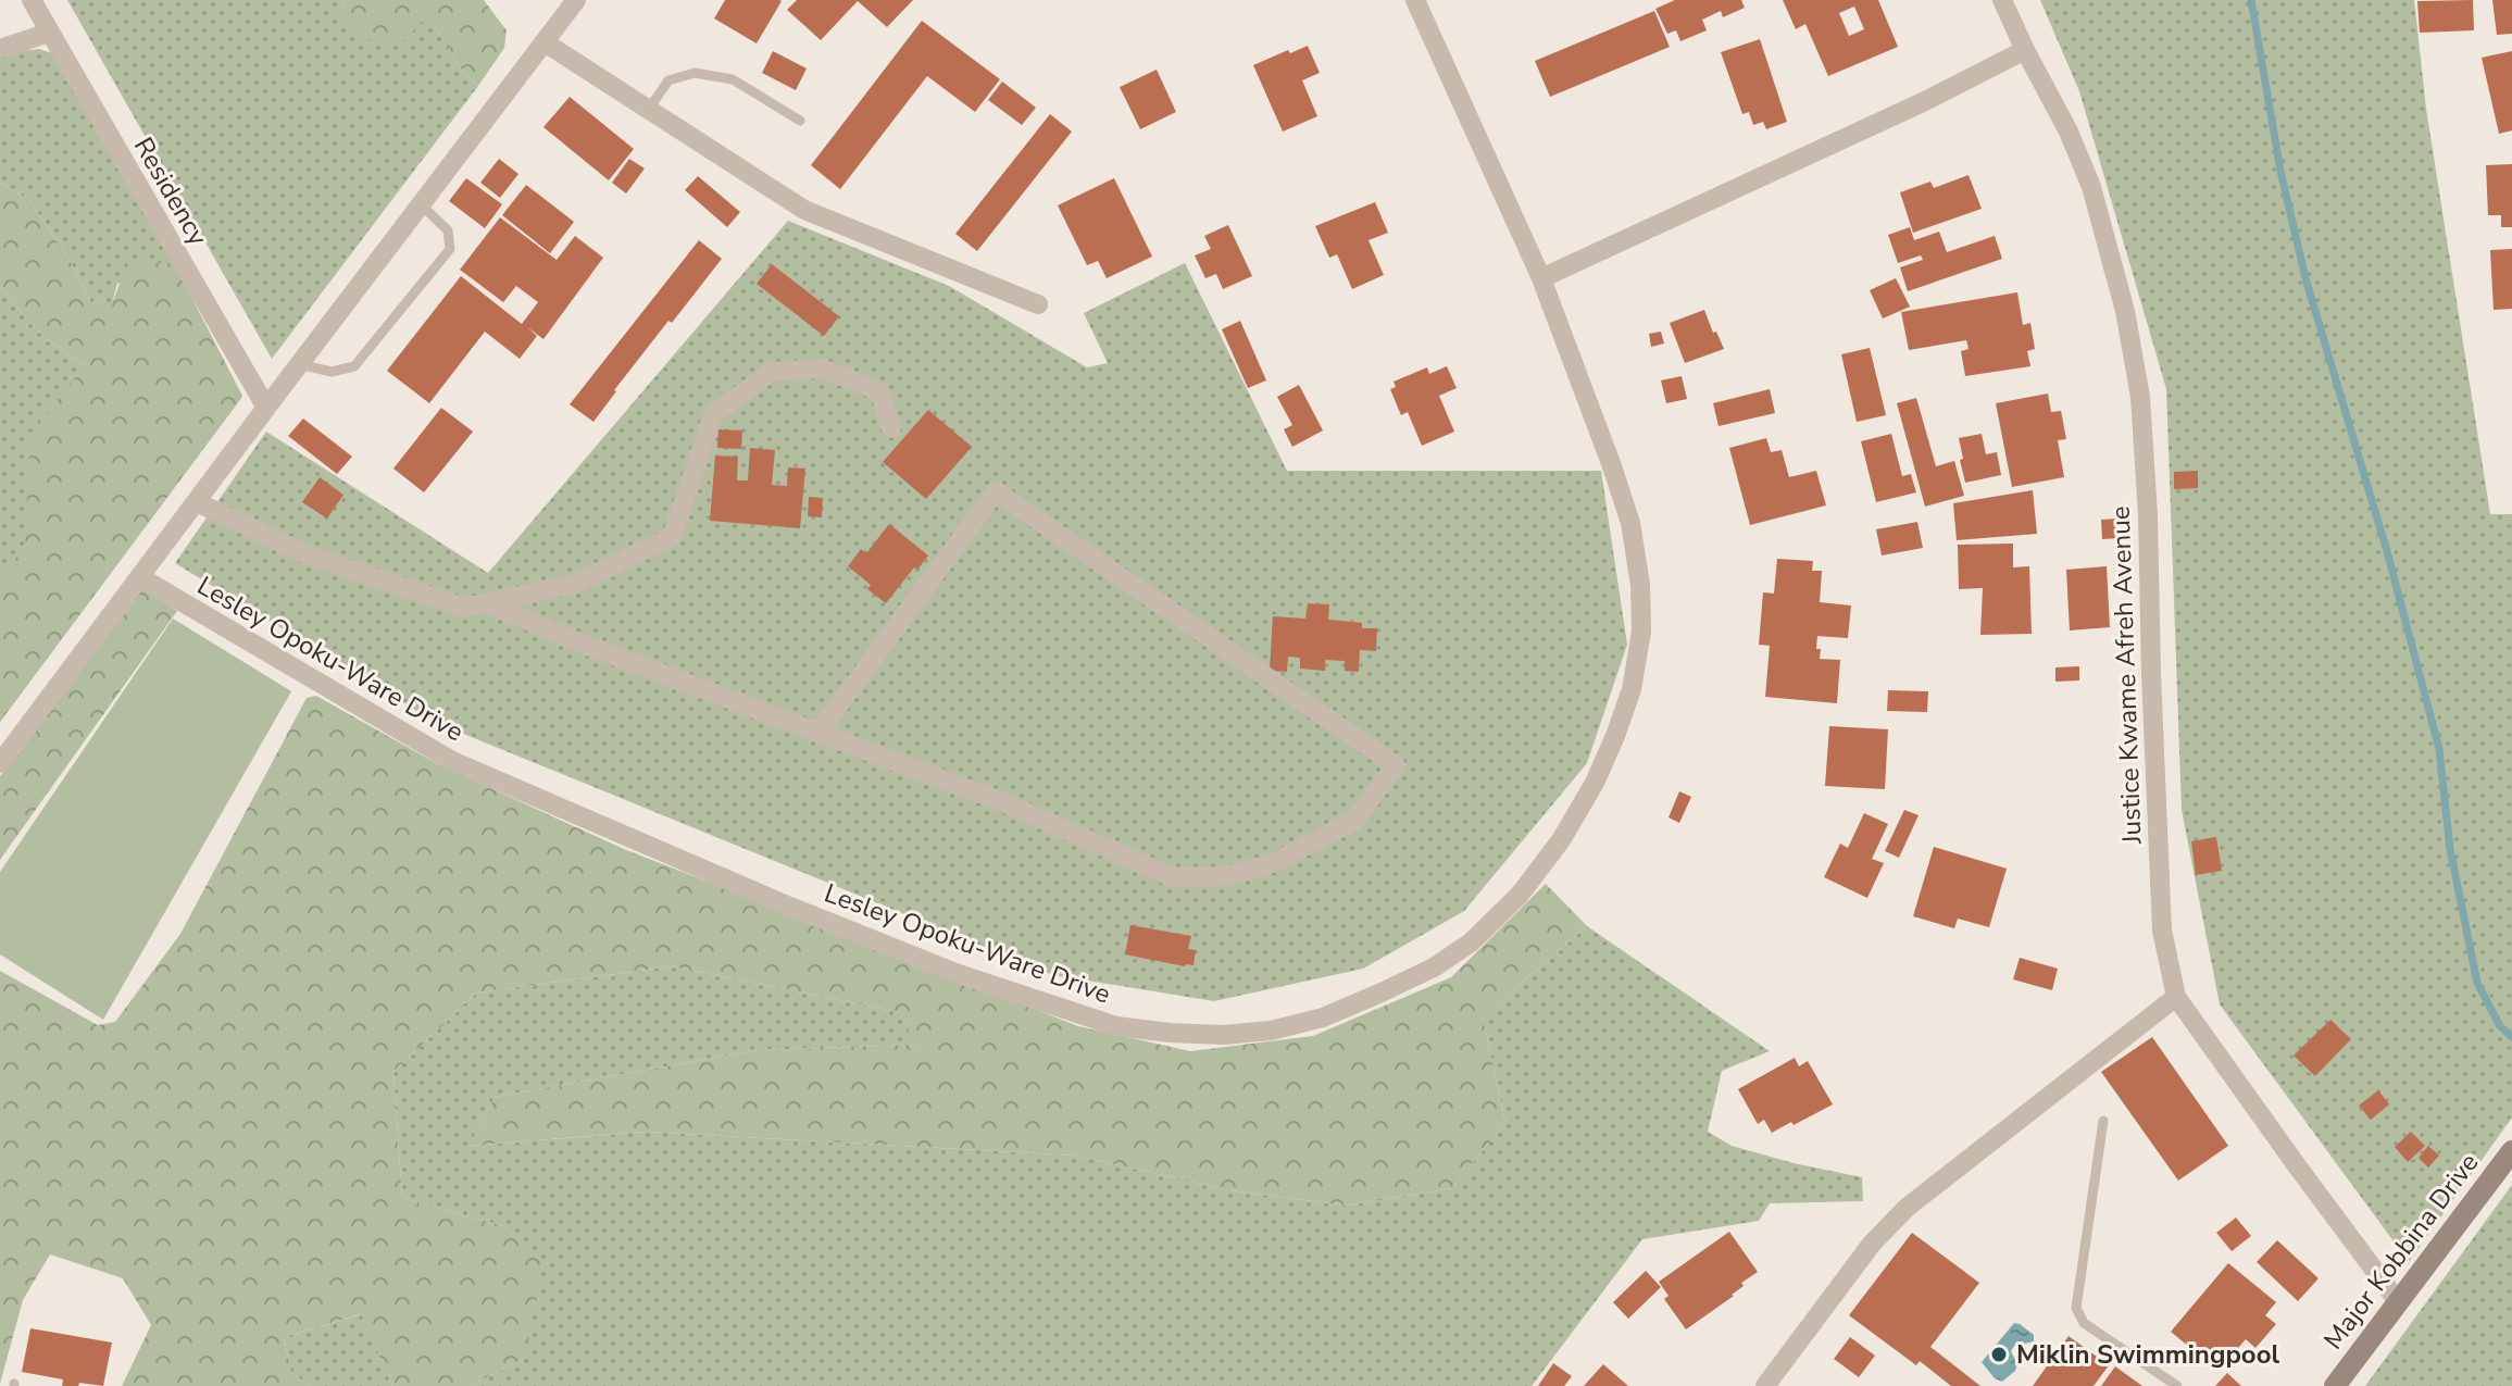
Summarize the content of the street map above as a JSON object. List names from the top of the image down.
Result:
{
  "streets": {
    "street": [
      "Residency",
      "Lesley Opoku-Ware Drive",
      "Justice Kwame Afreh Avenue",
      "Major Kobbina Drive"
    ]
  },
  "crossings": [
    ["Justice Kwame Afreh Avenue", "Major Kobbina Drive"]
  ],
  "places": ["Miklin Swimmingpool"]
}
